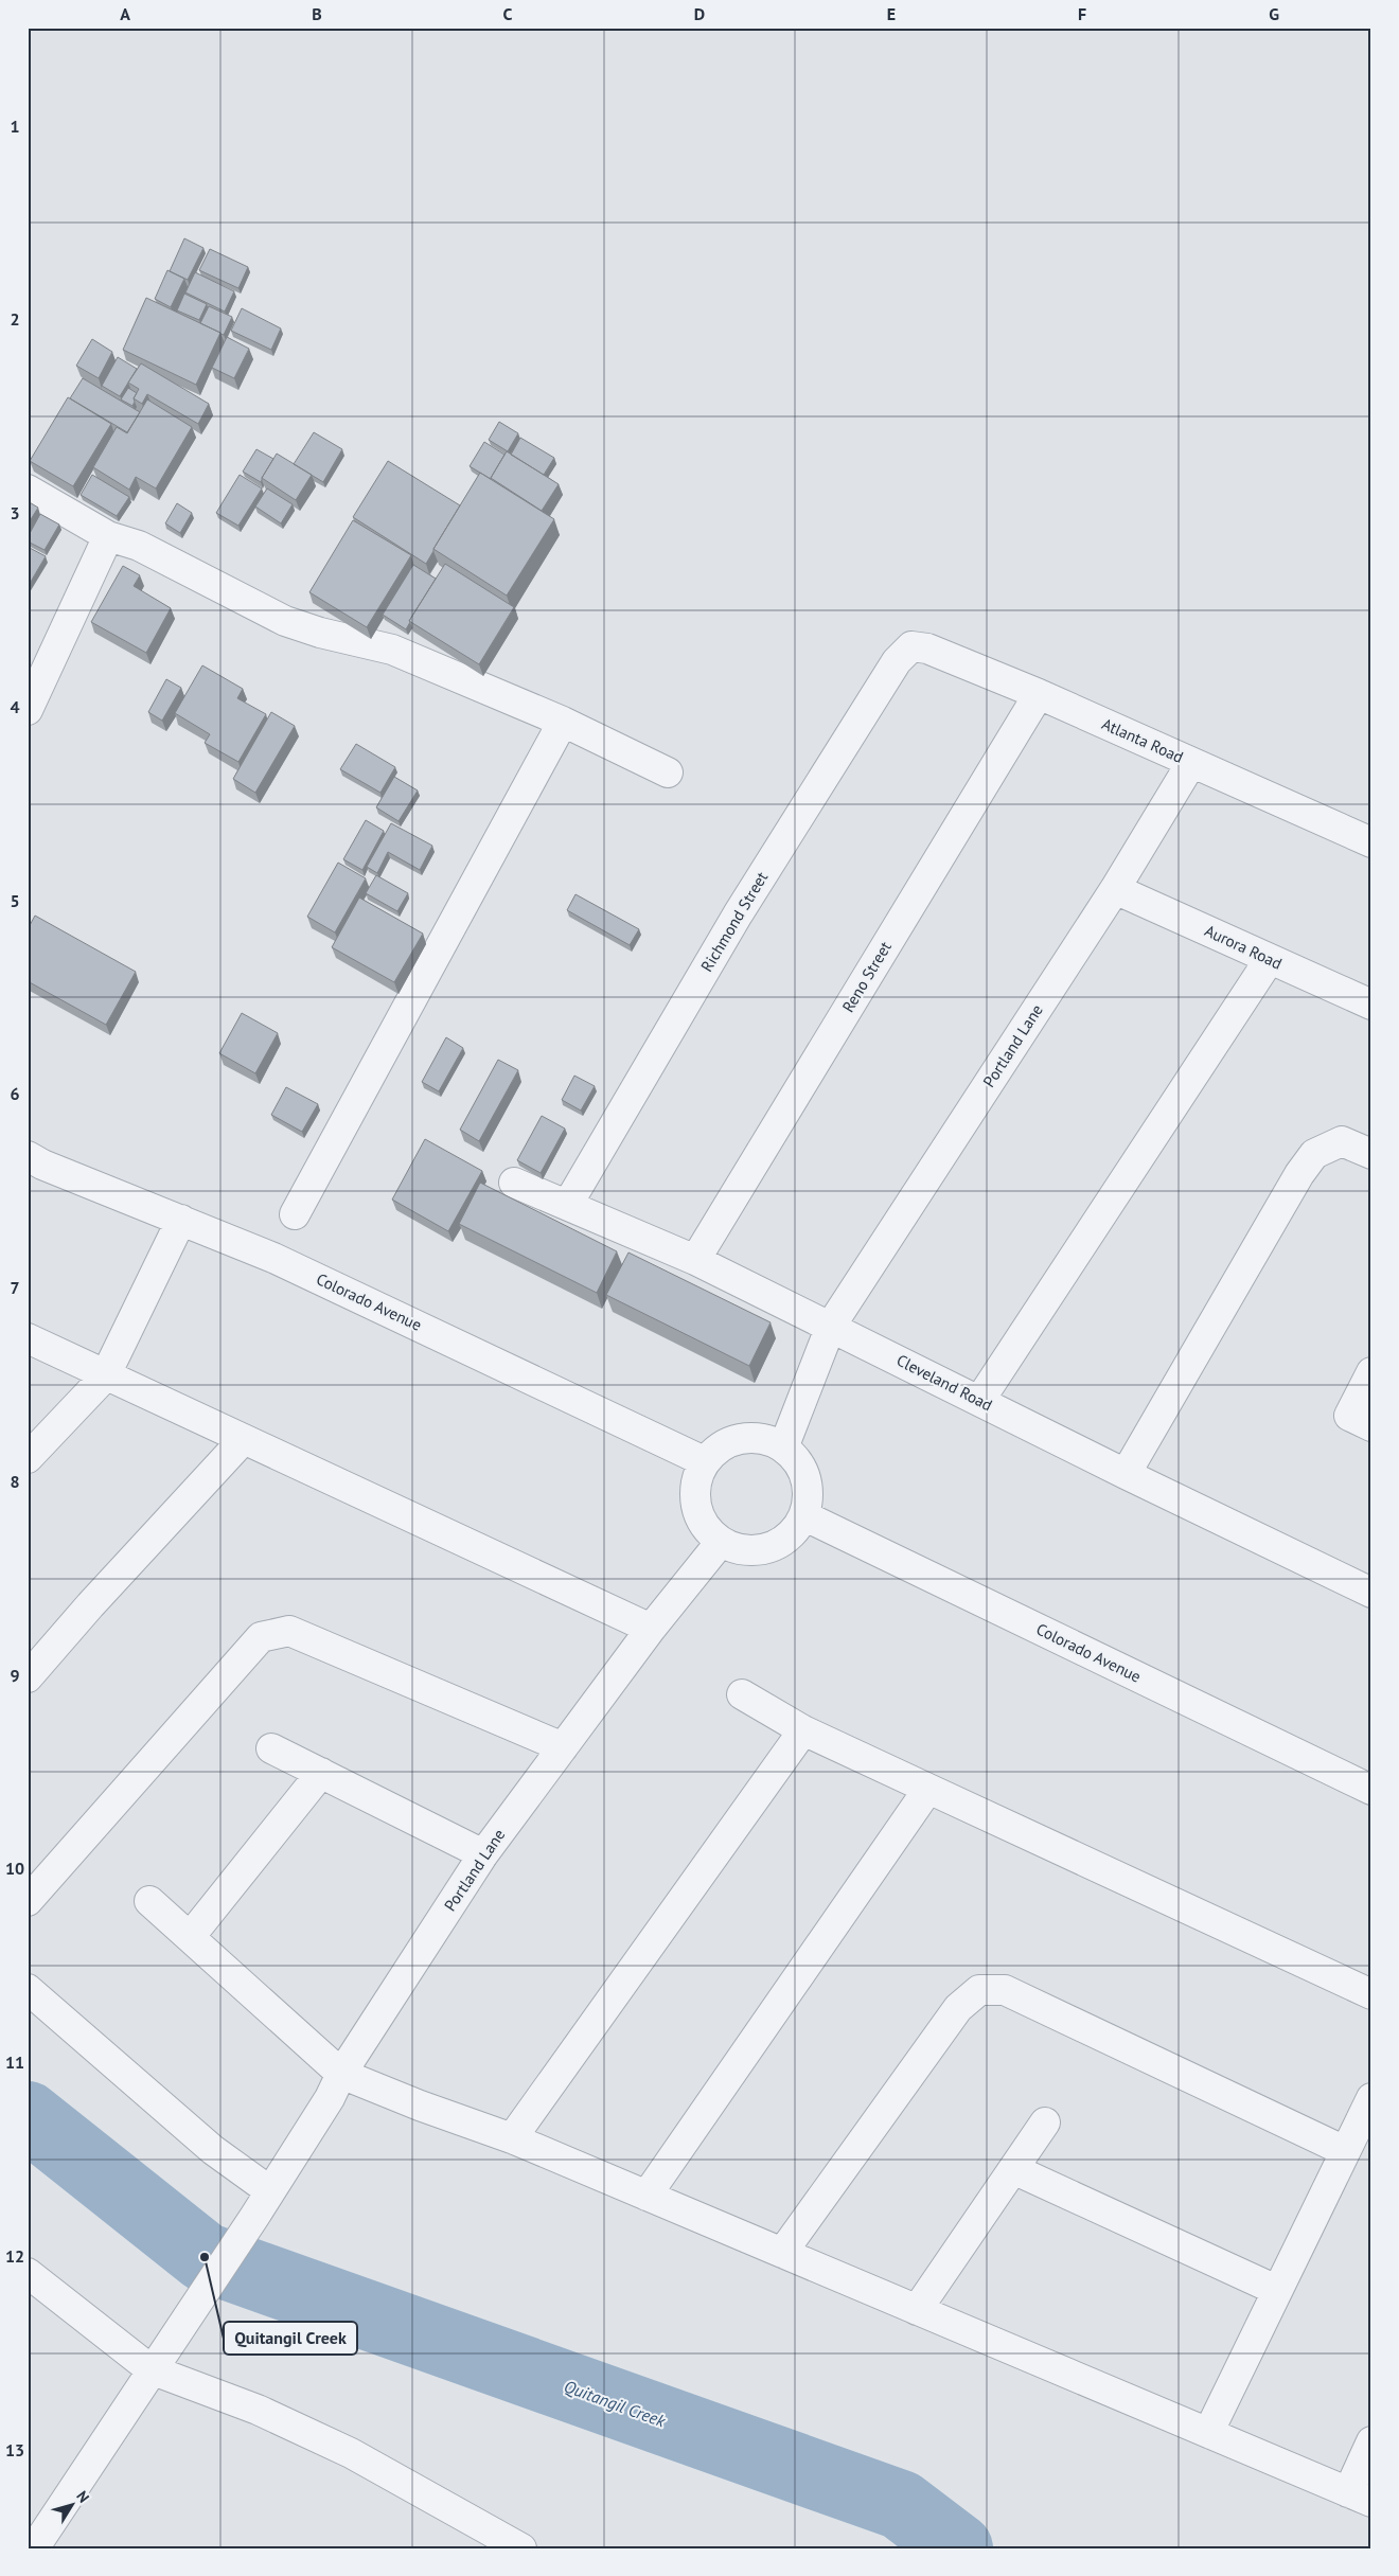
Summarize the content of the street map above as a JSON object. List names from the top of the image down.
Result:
{
  "streets": {
    "street": [
      "Atlanta Road",
      "Richmond Street",
      "Aurora Road",
      "Reno Street",
      "Portland Lane",
      "Colorado Avenue",
      "Cleveland Road"
    ]
  },
  "crossings": [
    ["Atlanta Road", "Richmond Street"],
    ["Atlanta Road", "Reno Street"],
    ["Atlanta Road", "Portland Lane"],
    ["Richmond Street", "Cleveland Road"],
    ["Aurora Road", "Portland Lane"],
    ["Reno Street", "Cleveland Road"],
    ["Portland Lane", "Colorado Avenue"],
    ["Portland Lane", "Cleveland Road"]
  ],
  "water": ["Quitangil Creek"],
  "places": ["Quitangil Creek"],
  "north": "top right",
  "grid": {
    "columns": [
      "A",
      "B",
      "C",
      "D",
      "E",
      "F",
      "G"
    ],
    "rows": [
      "1",
      "2",
      "3",
      "4",
      "5",
      "6",
      "7",
      "8",
      "9",
      "10",
      "11",
      "12",
      "13"
    ]
  }
}
